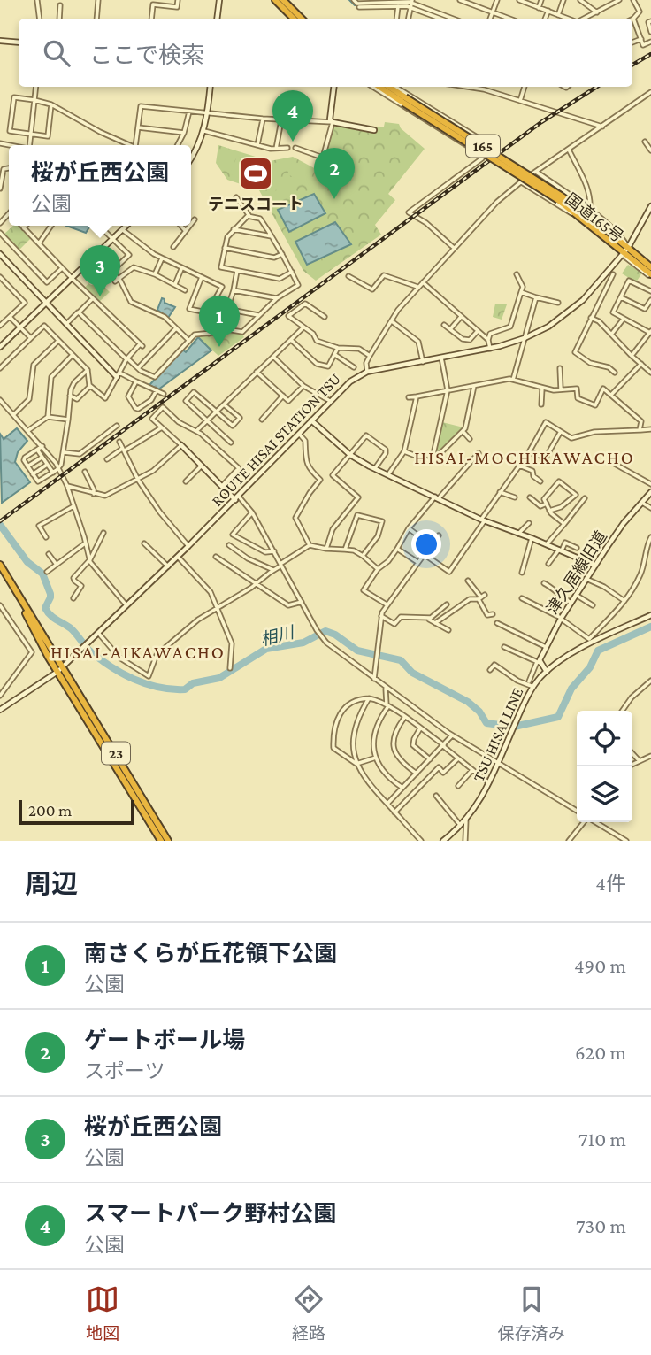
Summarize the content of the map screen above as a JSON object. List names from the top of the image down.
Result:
{
  "streets": {
    "highway": ["165", "23"],
    "street": [
      "国道165号",
      "ROUTE HISAI STATION TSU",
      "津久居線旧道",
      "TSU HISAI LINE"
    ]
  },
  "crossings": [
    ["165", "国道165号"],
    ["165", "ROUTE HISAI STATION TSU"],
    ["国道165号", "ROUTE HISAI STATION TSU"],
    ["ROUTE HISAI STATION TSU", "23"]
  ],
  "districts": ["HISAI-MOCHIKAWACHO", "HISAI-AIKAWACHO"],
  "water": ["相川"],
  "places": {
    "sports": ["テニスコート"]
  },
  "scale_bar": "200 m",
  "page": {
    "search": "ここで検索",
    "pins": [
      "4",
      "2",
      "3",
      "1"
    ],
    "popup": ["桜が丘西公園", "公園"],
    "scale": "200 m",
    "heading": ["周辺", "4件"],
    "list": [
      {
        "mark": "1",
        "name": "南さくらが丘花領下公園",
        "note": "公園",
        "value": "490 m"
      },
      {
        "mark": "2",
        "name": "ゲートボール場",
        "note": "スポーツ",
        "value": "620 m"
      },
      {
        "mark": "3",
        "name": "桜が丘西公園",
        "note": "公園",
        "value": "710 m"
      },
      {
        "mark": "4",
        "name": "スマートパーク野村公園",
        "note": "公園",
        "value": "730 m"
      }
    ],
    "nav": ["地図", "経路", "保存済み"]
  }
}
